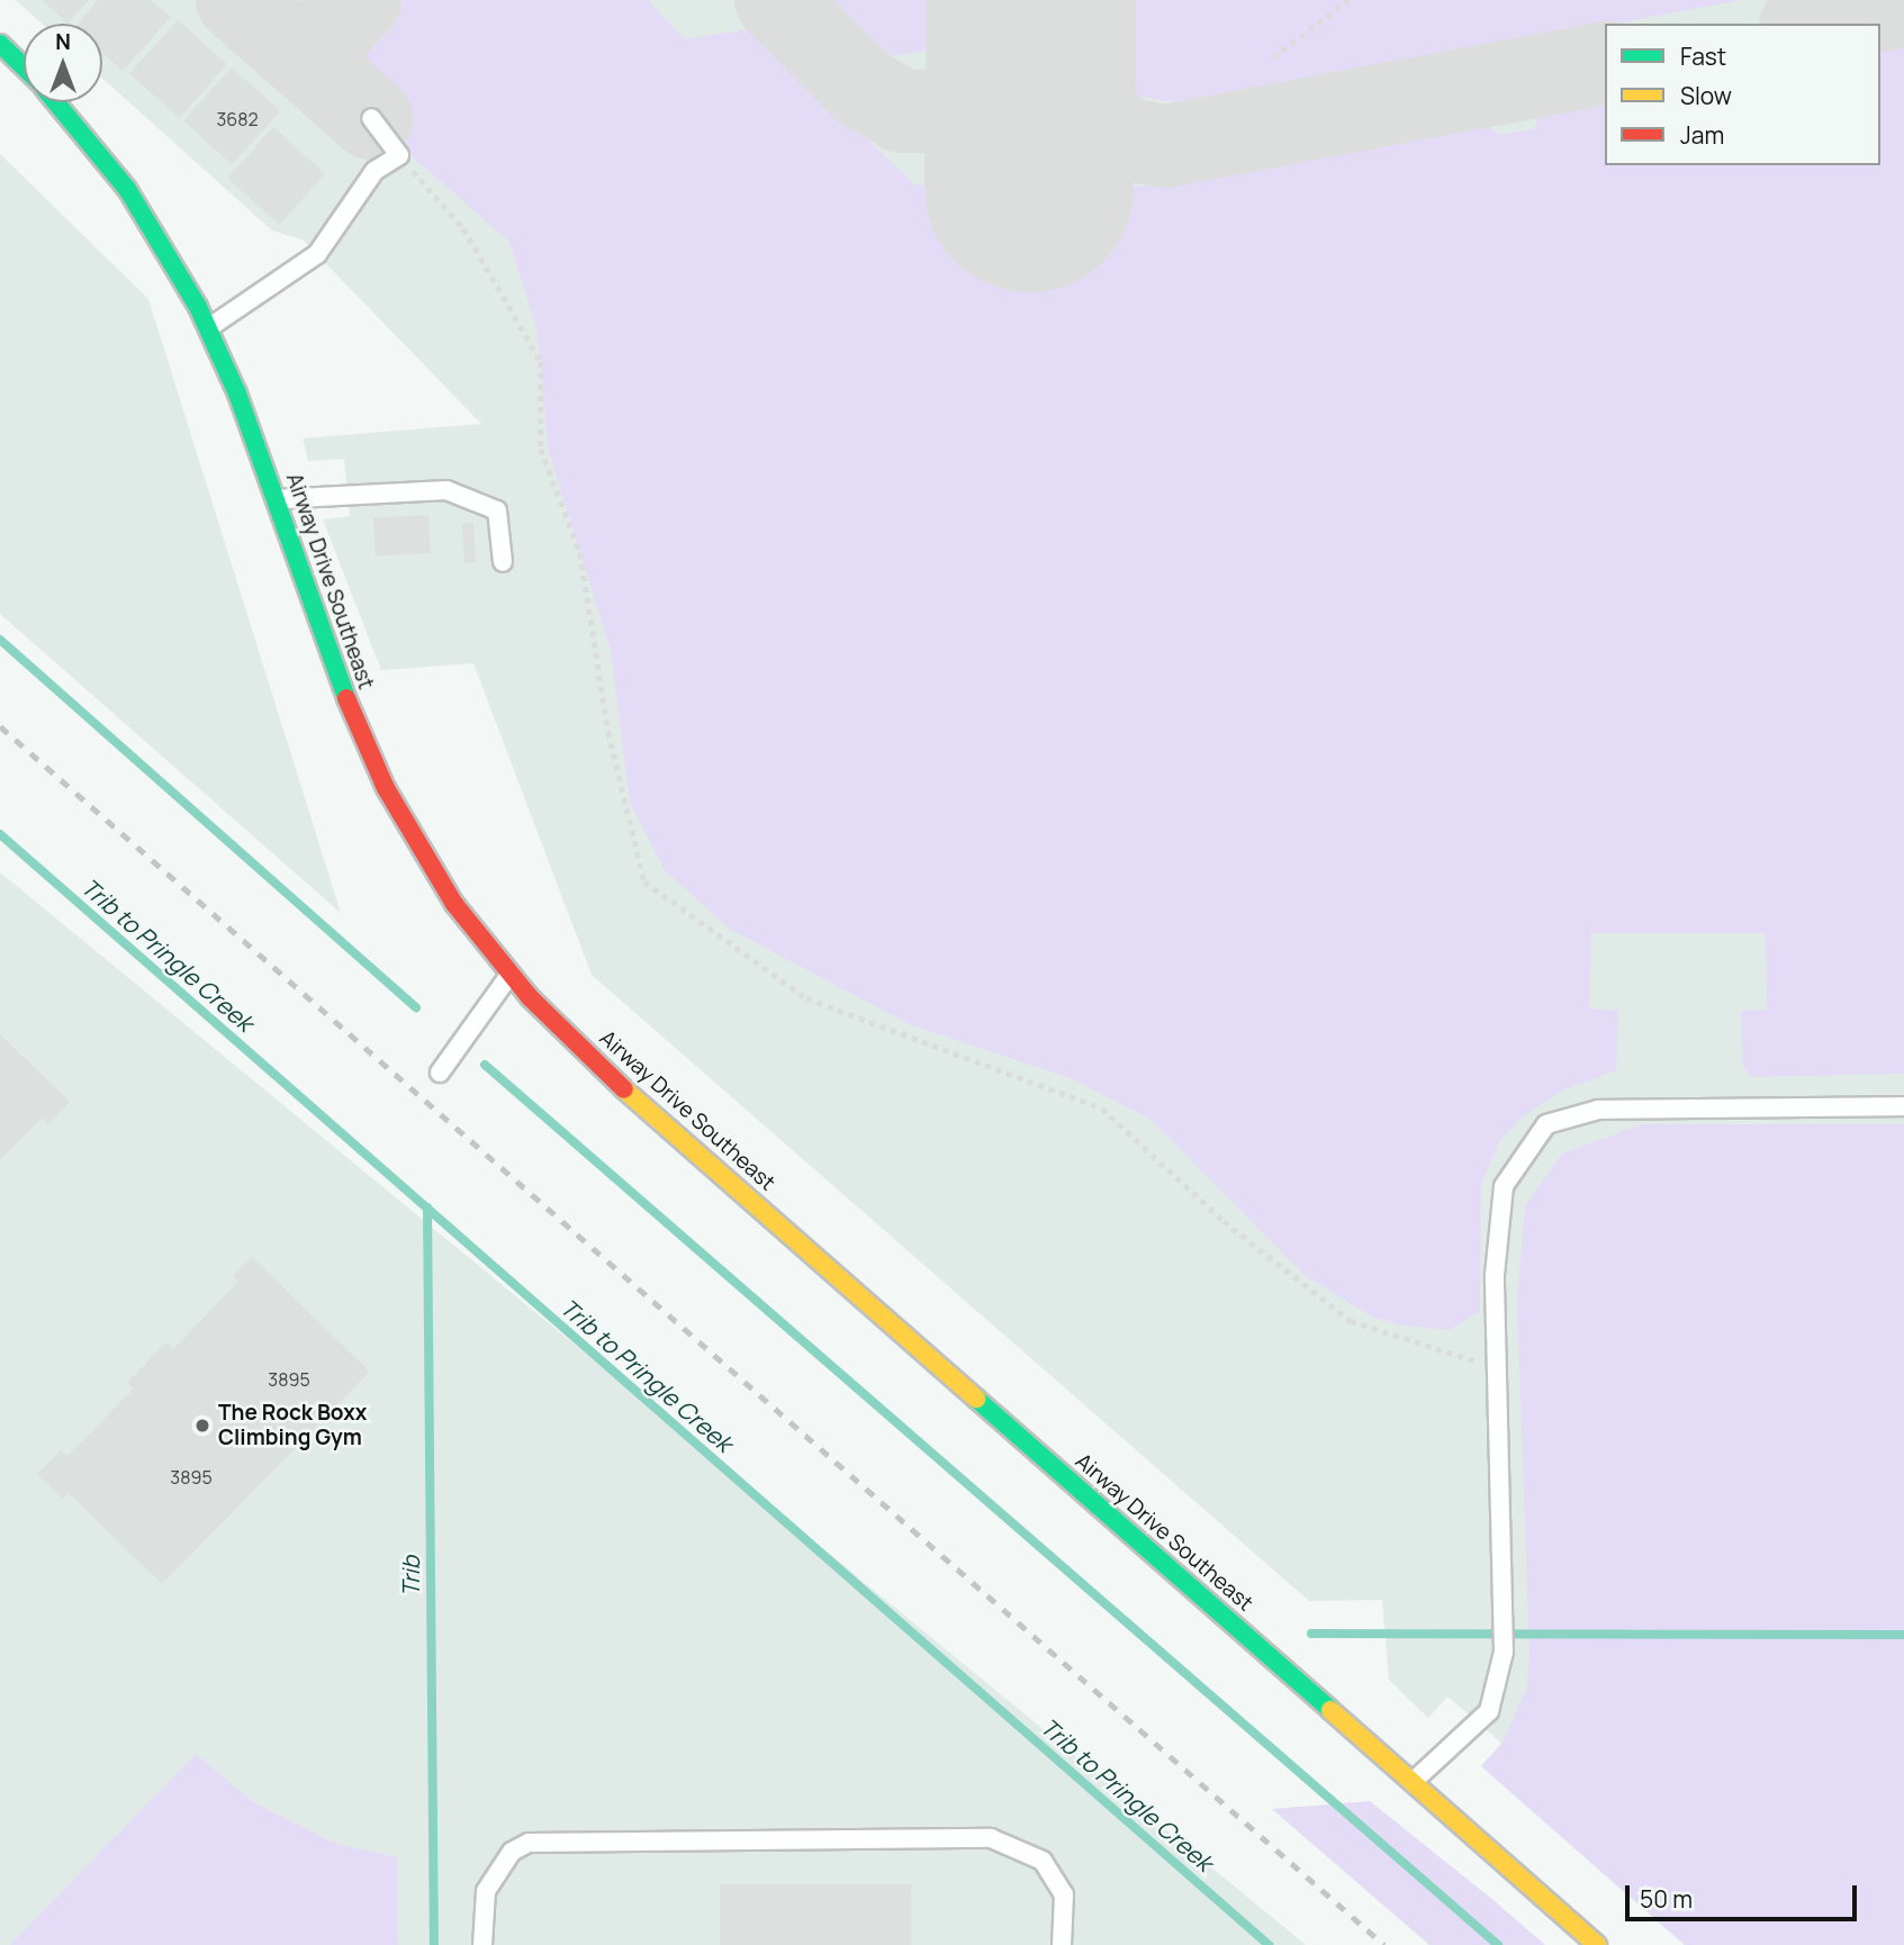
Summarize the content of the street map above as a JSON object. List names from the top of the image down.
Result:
{
  "streets": {
    "street": ["Airway Drive Southeast"]
  },
  "water": ["Trib to Pringle Creek", "Trib"],
  "places": ["The Rock Boxx Climbing Gym"],
  "house_numbers": ["3682", "3895", "3895"],
  "legend": ["Fast", "Slow", "Jam"],
  "scale_bar": "50 m",
  "north": "top"
}
